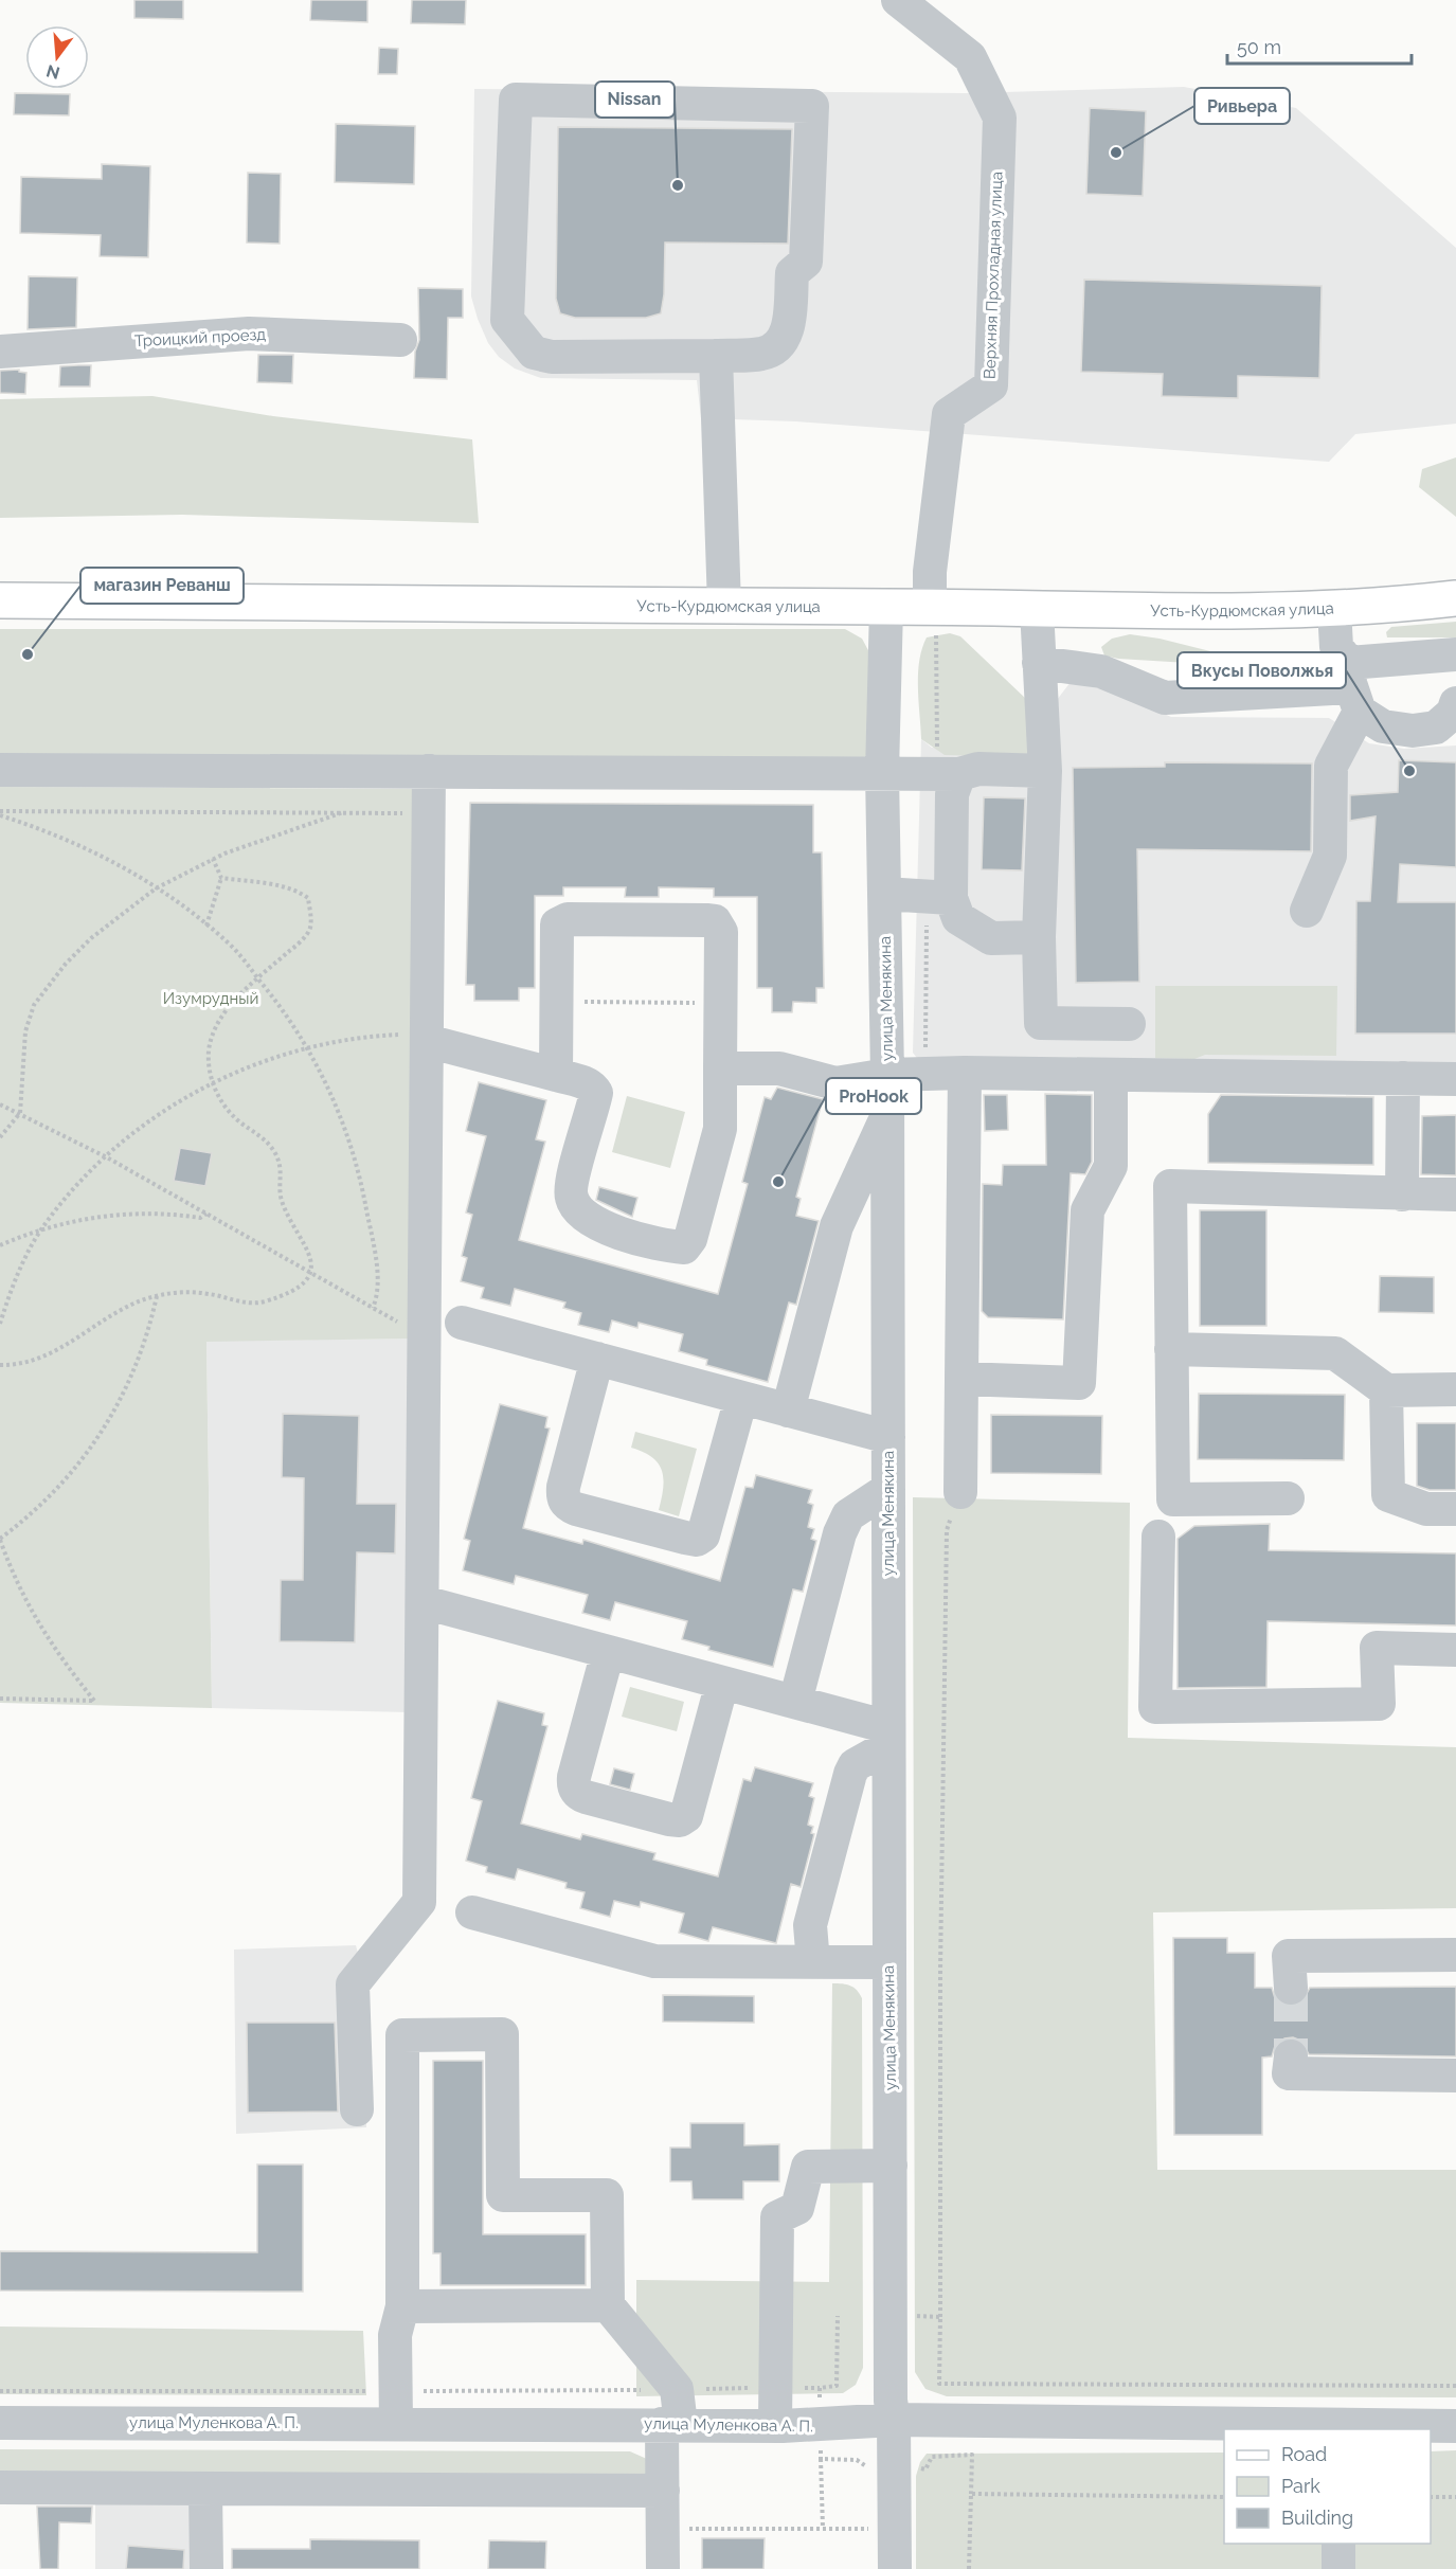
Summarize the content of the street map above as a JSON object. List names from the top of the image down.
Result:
{
  "streets": {
    "main road": ["Усть-Курдюмская улица"],
    "street": [
      "Верхняя Прохладная улица",
      "Троицкий проезд",
      "улица Менякина",
      "улица Муленкова А. П."
    ]
  },
  "crossings": [
    ["Верхняя Прохладная улица", "Усть-Курдюмская улица"],
    ["Усть-Курдюмская улица", "улица Менякина"],
    ["улица Менякина", "улица Муленкова А. П."]
  ],
  "parks": ["Изумрудный"],
  "places": [
    "Ривьера",
    "Nissan",
    "магазин Реванш",
    "Вкусы Поволжья",
    "ProHook"
  ],
  "legend": ["Road", "Park", "Building"],
  "scale_bar": "50 m",
  "north": "bottom"
}
